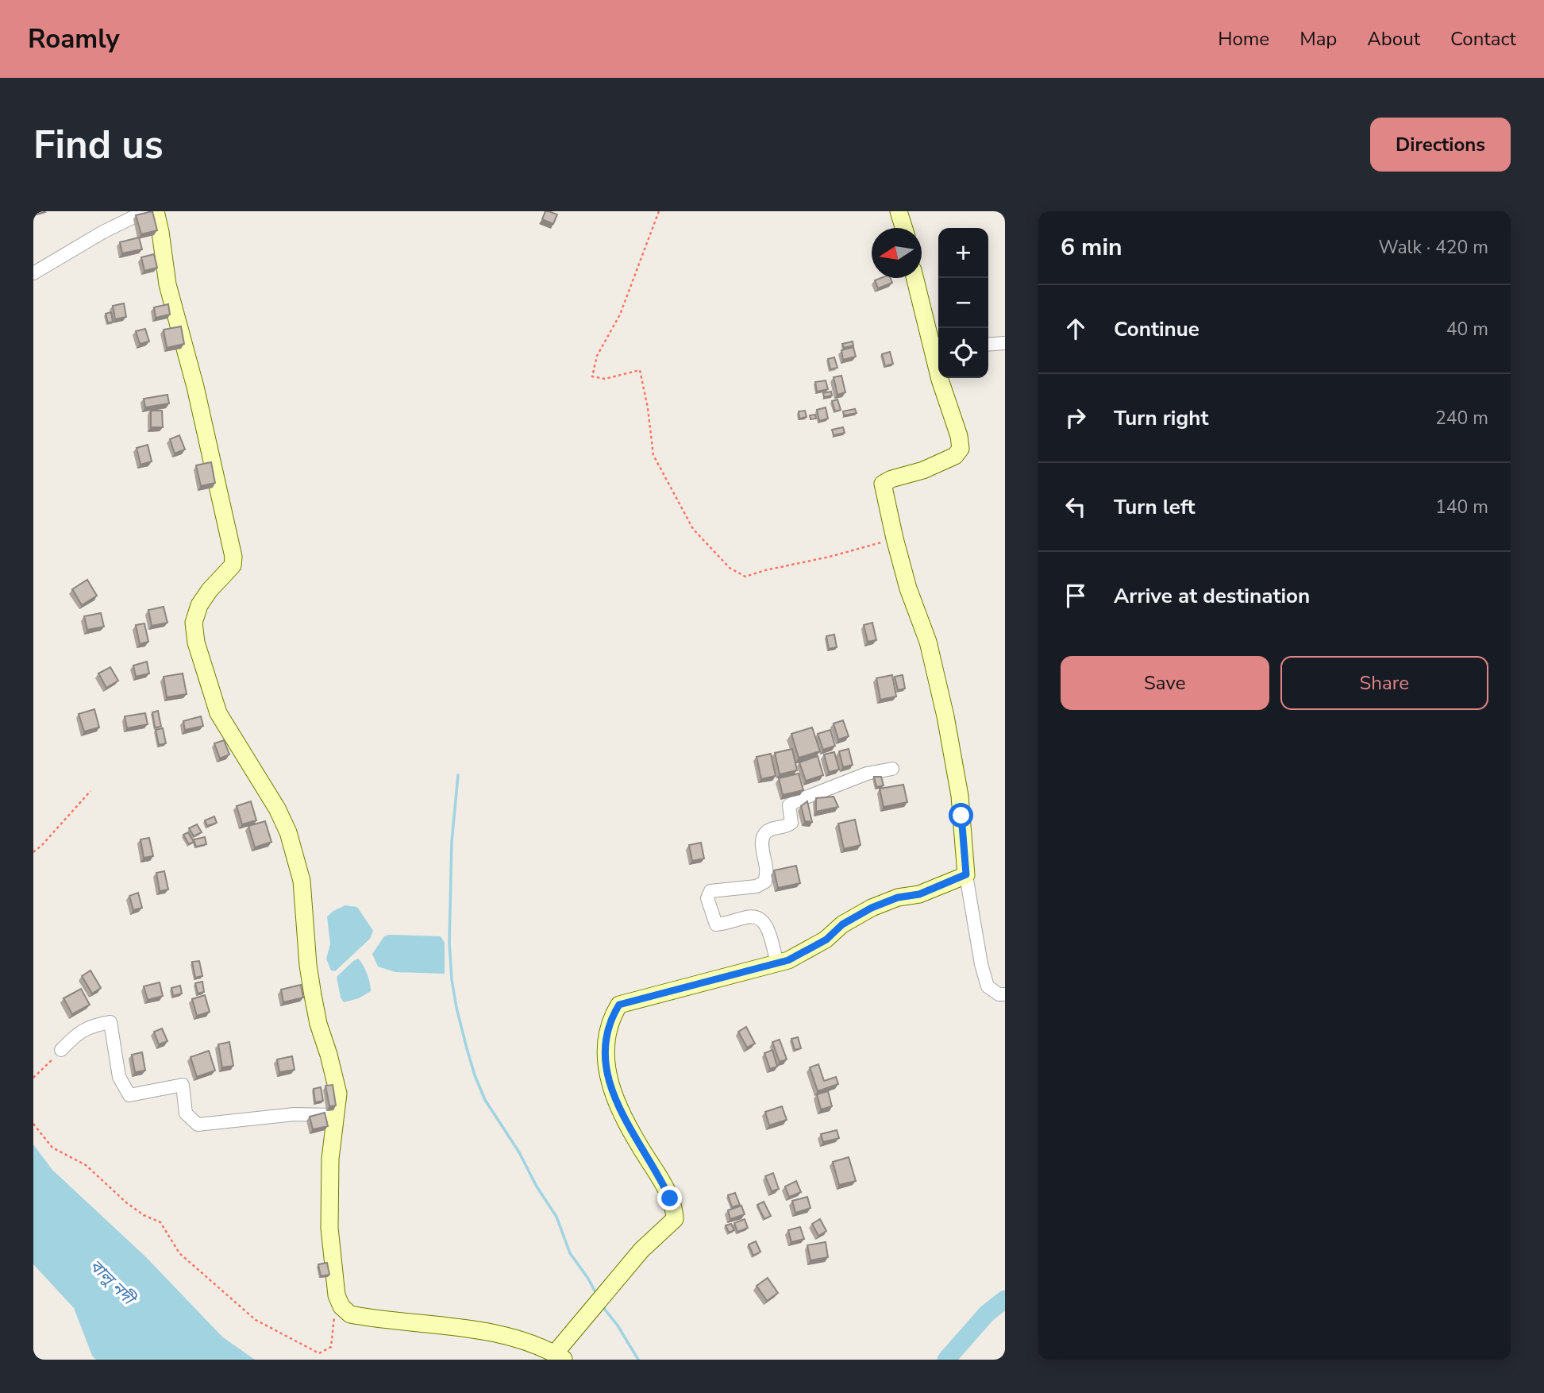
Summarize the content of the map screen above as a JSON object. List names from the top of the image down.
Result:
{
  "water": ["বালু নদী"],
  "north": "left",
  "page": {
    "header": "Roamly",
    "nav": [
      "Home",
      "Map",
      "About",
      "Contact"
    ],
    "buttons": [
      "Directions",
      ["Save", "Share"]
    ],
    "title": "Find us",
    "heading": ["6 min", "Walk · 420 m"],
    "map_buttons": ["+", "−"],
    "list": [
      ["Continue", "40 m"],
      ["Turn right", "240 m"],
      ["Turn left", "140 m"],
      "Arrive at destination"
    ]
  }
}
